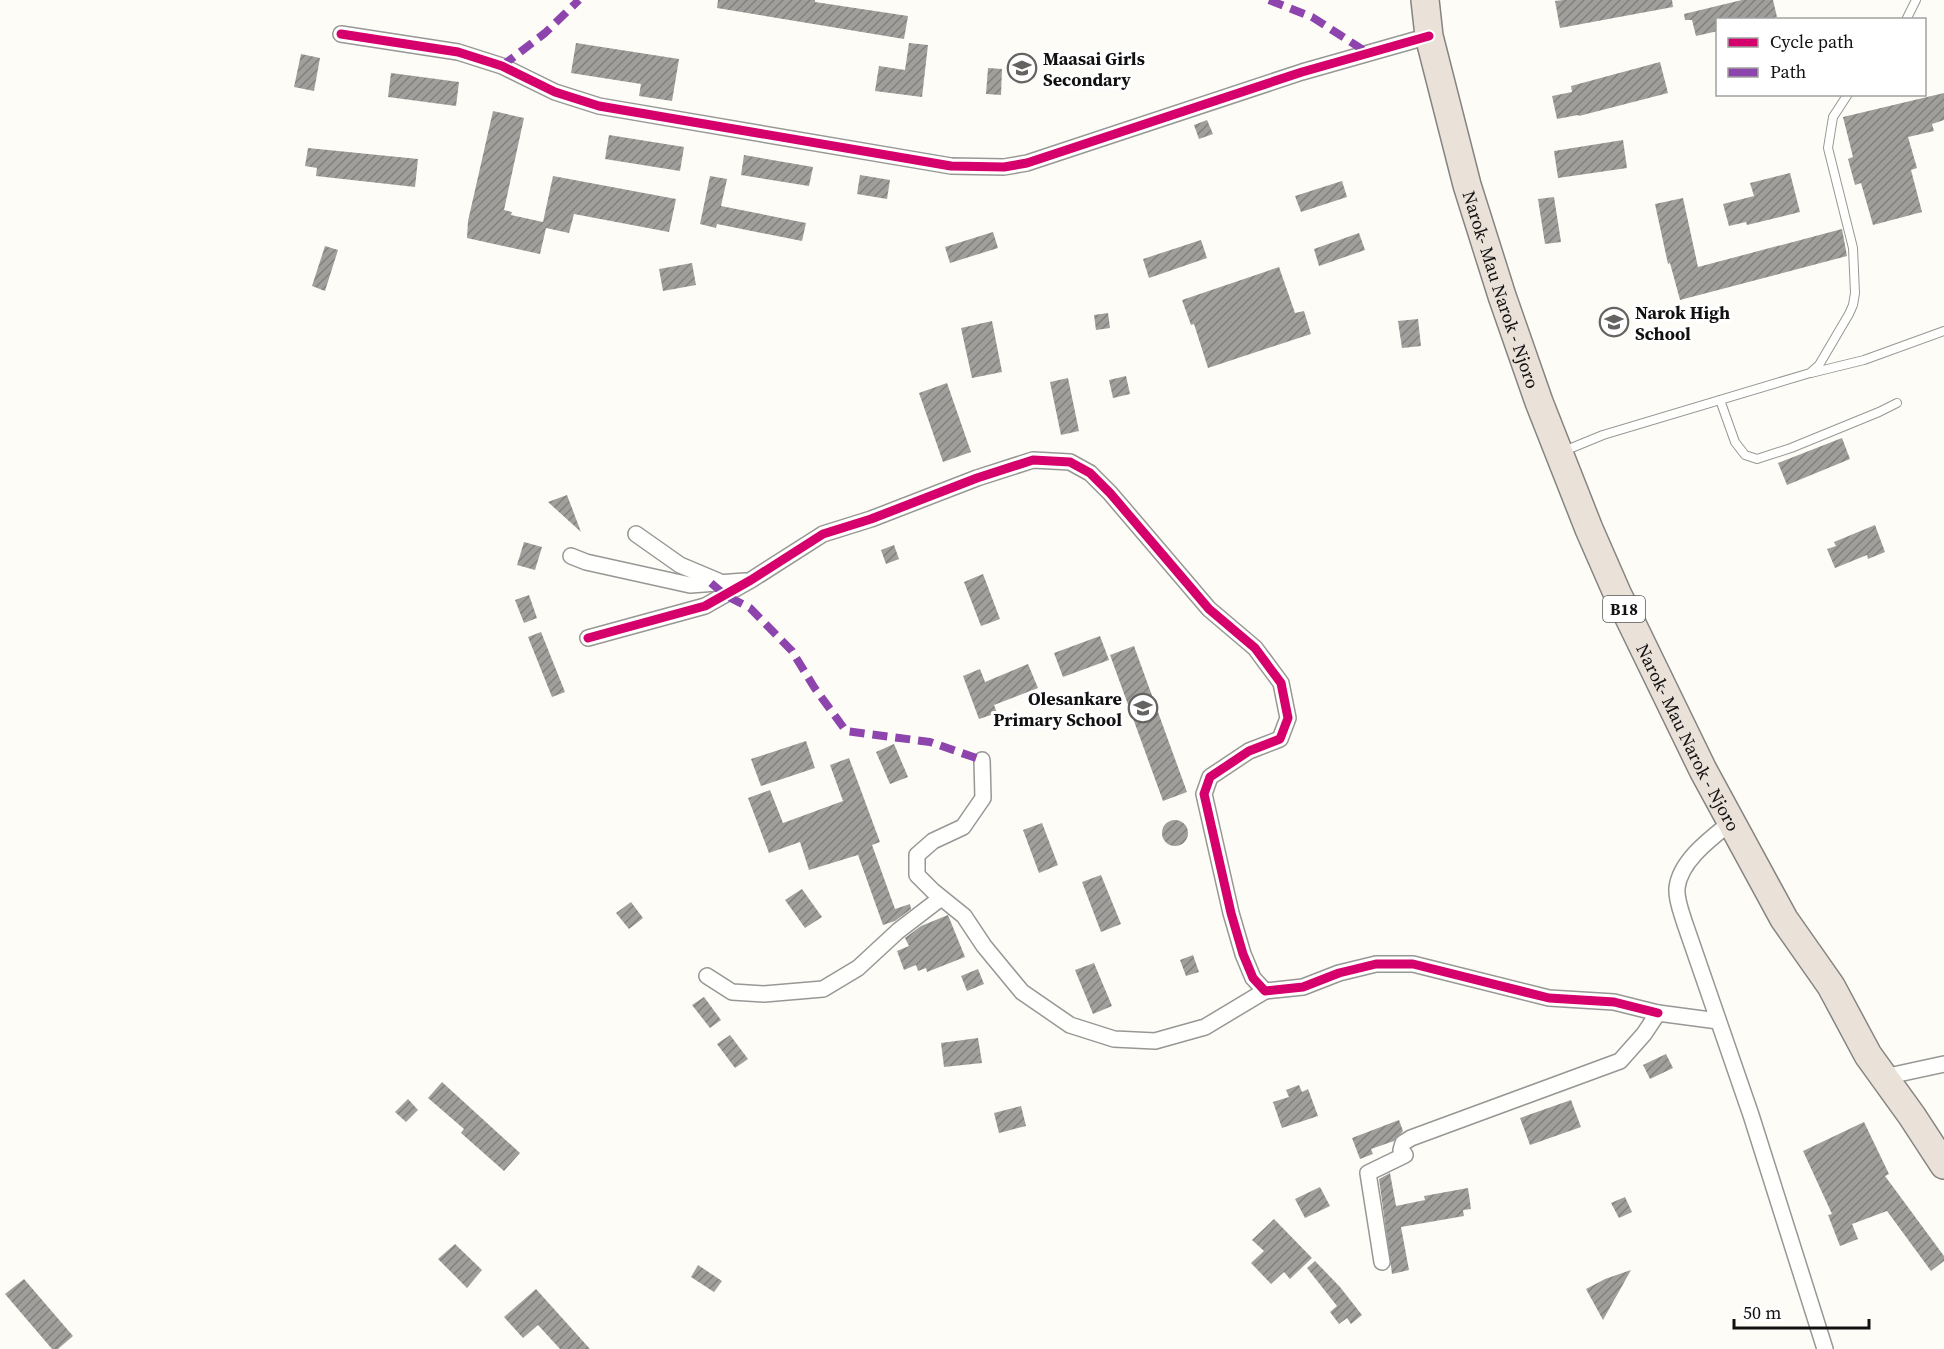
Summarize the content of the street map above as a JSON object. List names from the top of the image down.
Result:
{
  "streets": {
    "highway": ["Narok- Mau Narok - Njoro", "B18"]
  },
  "places": {
    "school or university": ["Maasai Girls Secondary", "Narok High School", "Olesankare Primary School"]
  },
  "legend": ["Cycle path", "Path"],
  "scale_bar": "50 m"
}
